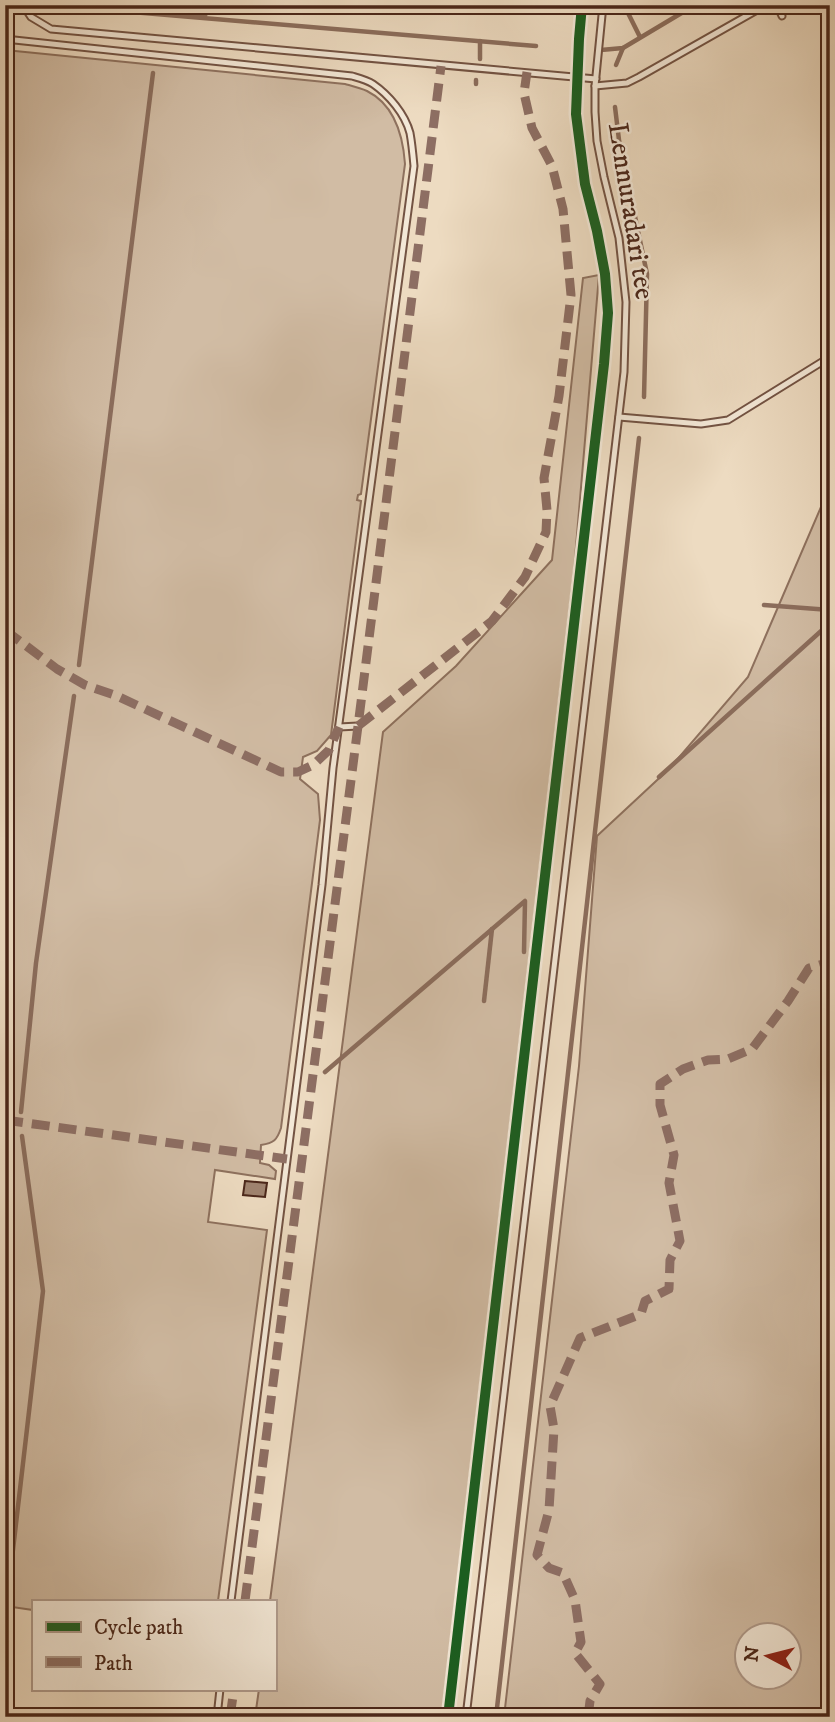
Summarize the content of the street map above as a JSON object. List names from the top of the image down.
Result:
{
  "streets": {
    "lane": ["Lennuradari tee"]
  },
  "legend": ["Cycle path", "Path"],
  "north": "left"
}
